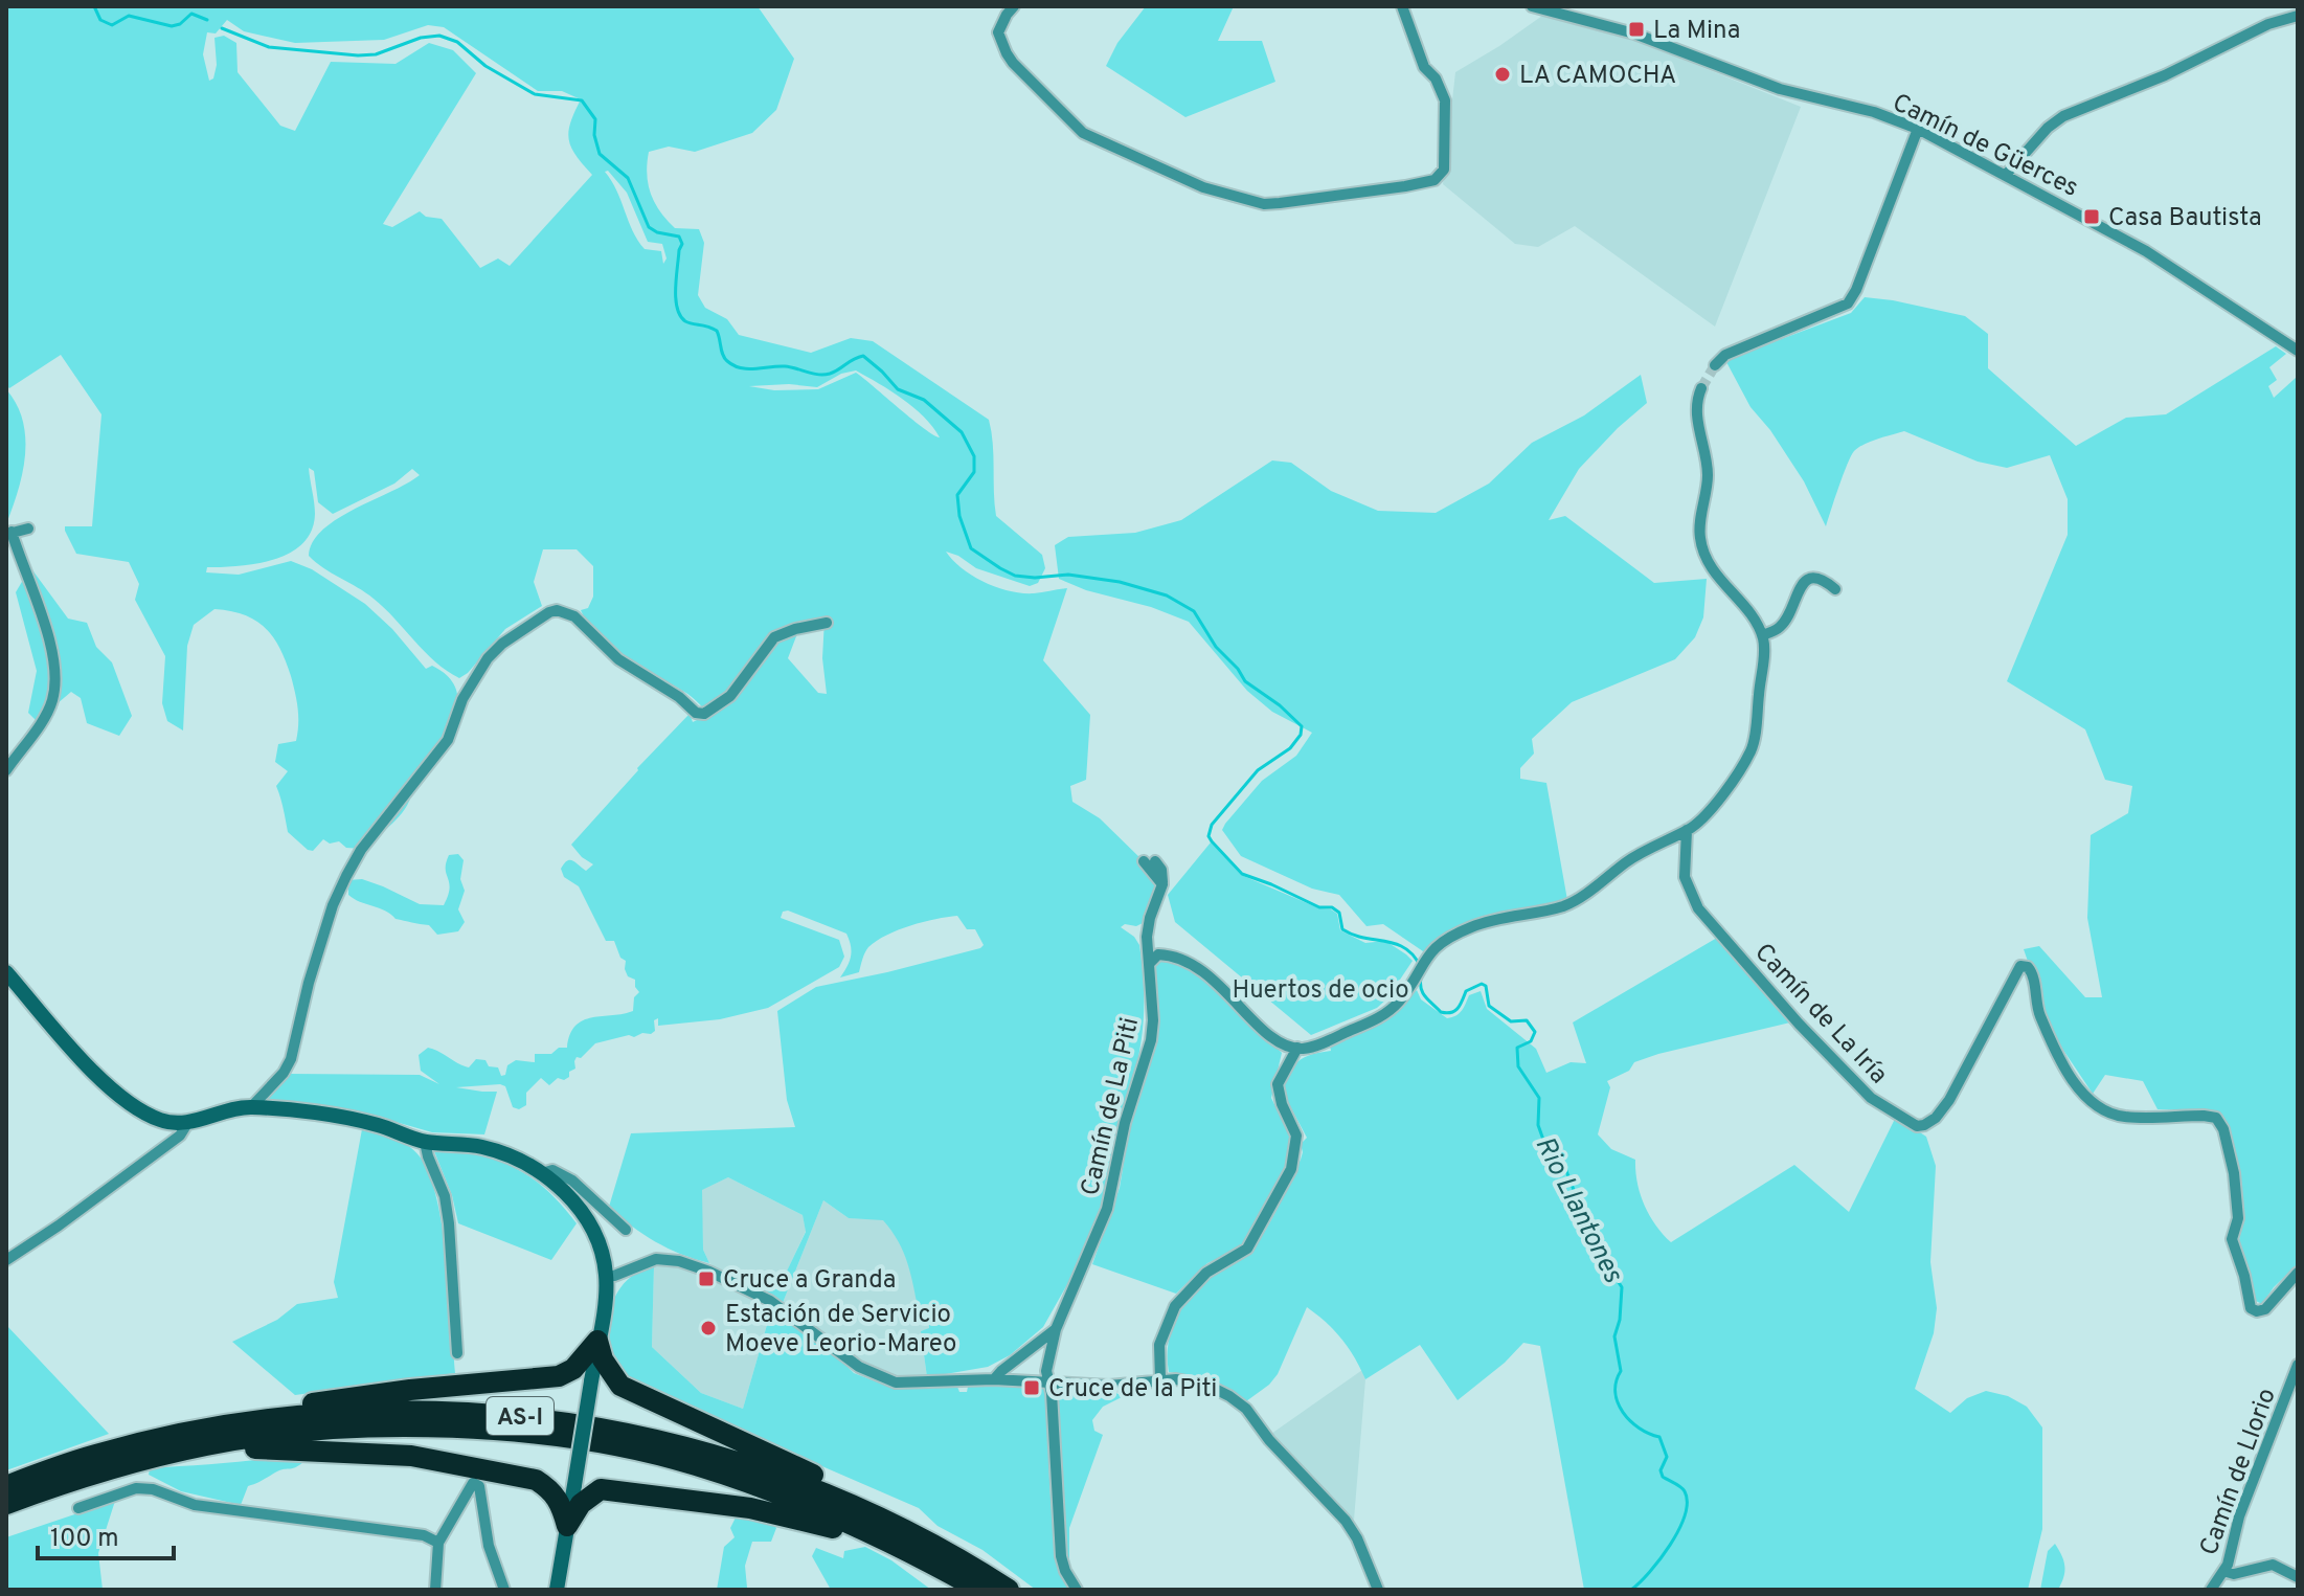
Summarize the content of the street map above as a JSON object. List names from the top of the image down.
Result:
{
  "streets": {
    "highway": ["AS-I"],
    "street": [
      "Camín de Güerces",
      "Camín de La Iría",
      "Camín de La Piti",
      "Camín de Llorio"
    ]
  },
  "water": ["Rio Llantones"],
  "parks": ["Huertos de ocio"],
  "places": {
    "transit": [
      "La Mina",
      "Casa Bautista",
      "Cruce a Granda",
      "Cruce de la Piti"
    ],
    "other": ["LA CAMOCHA", "Estación de Servicio Moeve Leorio-Mareo"]
  },
  "scale_bar": "100 m"
}
